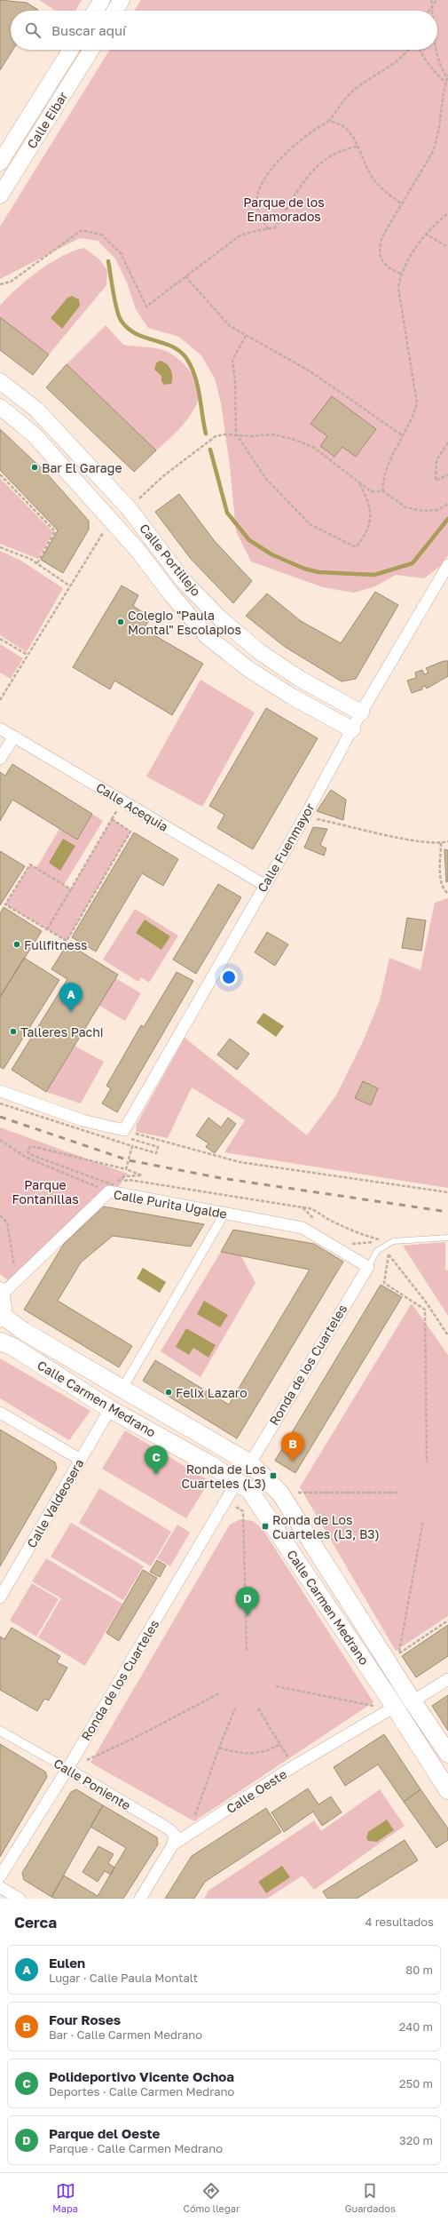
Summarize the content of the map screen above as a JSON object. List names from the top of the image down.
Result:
{
  "streets": {
    "main road": ["Calle Eibar", "Calle Portillejo", "Calle Carmen Medrano"],
    "street": [
      "Calle Acequia",
      "Calle Fuenmayor",
      "Calle Purita Ugalde",
      "Ronda de los Cuarteles",
      "Calle Valdeosera",
      "Calle Poniente",
      "Calle Oeste"
    ]
  },
  "crossings": [
    ["Calle Portillejo", "Calle Fuenmayor"],
    ["Calle Acequia", "Calle Fuenmayor"],
    ["Calle Purita Ugalde", "Ronda de los Cuarteles"],
    ["Ronda de los Cuarteles", "Calle Carmen Medrano"],
    ["Ronda de los Cuarteles", "Calle Poniente"],
    ["Calle Carmen Medrano", "Calle Valdeosera"],
    ["Calle Carmen Medrano", "Calle Oeste"],
    ["Calle Poniente", "Calle Oeste"]
  ],
  "parks": ["Parque de los Enamorados", "Parque Fontanillas"],
  "places": {
    "other": [
      "Bar El Garage",
      "Colegio \"Paula Montal\" Escolapios",
      "Fullfitness",
      "Talleres Pachi",
      "Felix Lazaro"
    ],
    "transit": ["Ronda de Los Cuarteles (L3)", "Ronda de Los Cuarteles (L3, B3)"]
  },
  "page": {
    "search": "Buscar aquí",
    "pins": [
      "A",
      "B",
      "C",
      "D"
    ],
    "heading": ["Cerca", "4 resultados"],
    "list": [
      {
        "mark": "A",
        "name": "Eulen",
        "note": "Lugar · Calle Paula Montalt",
        "value": "80 m"
      },
      {
        "mark": "B",
        "name": "Four Roses",
        "note": "Bar · Calle Carmen Medrano",
        "value": "240 m"
      },
      {
        "mark": "C",
        "name": "Polideportivo Vicente Ochoa",
        "note": "Deportes · Calle Carmen Medrano",
        "value": "250 m"
      },
      {
        "mark": "D",
        "name": "Parque del Oeste",
        "note": "Parque · Calle Carmen Medrano",
        "value": "320 m"
      }
    ],
    "nav": ["Mapa", "Cómo llegar", "Guardados"]
  }
}
